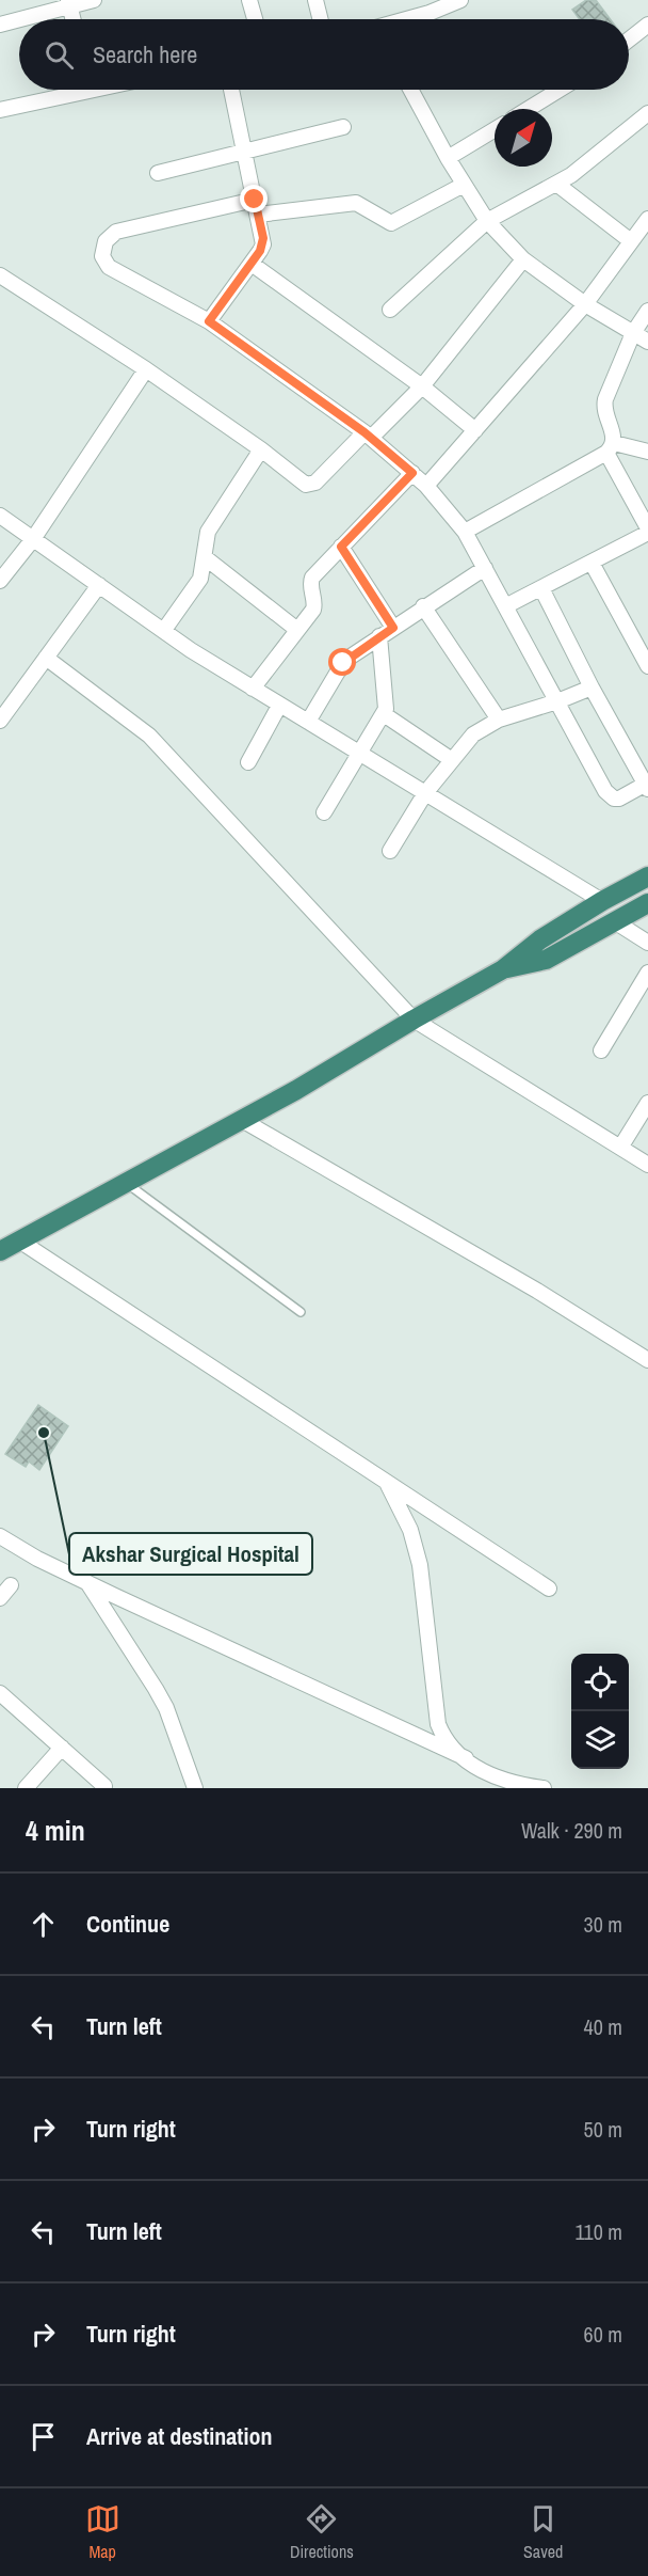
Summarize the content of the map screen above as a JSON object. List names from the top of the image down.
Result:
{
  "places": ["Akshar Surgical Hospital"],
  "north": "top right",
  "page": {
    "search": "Search here",
    "heading": ["4 min", "Walk · 290 m"],
    "list": [
      ["Continue", "30 m"],
      ["Turn left", "40 m"],
      ["Turn right", "50 m"],
      ["Turn left", "110 m"],
      ["Turn right", "60 m"],
      "Arrive at destination"
    ],
    "nav": ["Map", "Directions", "Saved"]
  }
}
